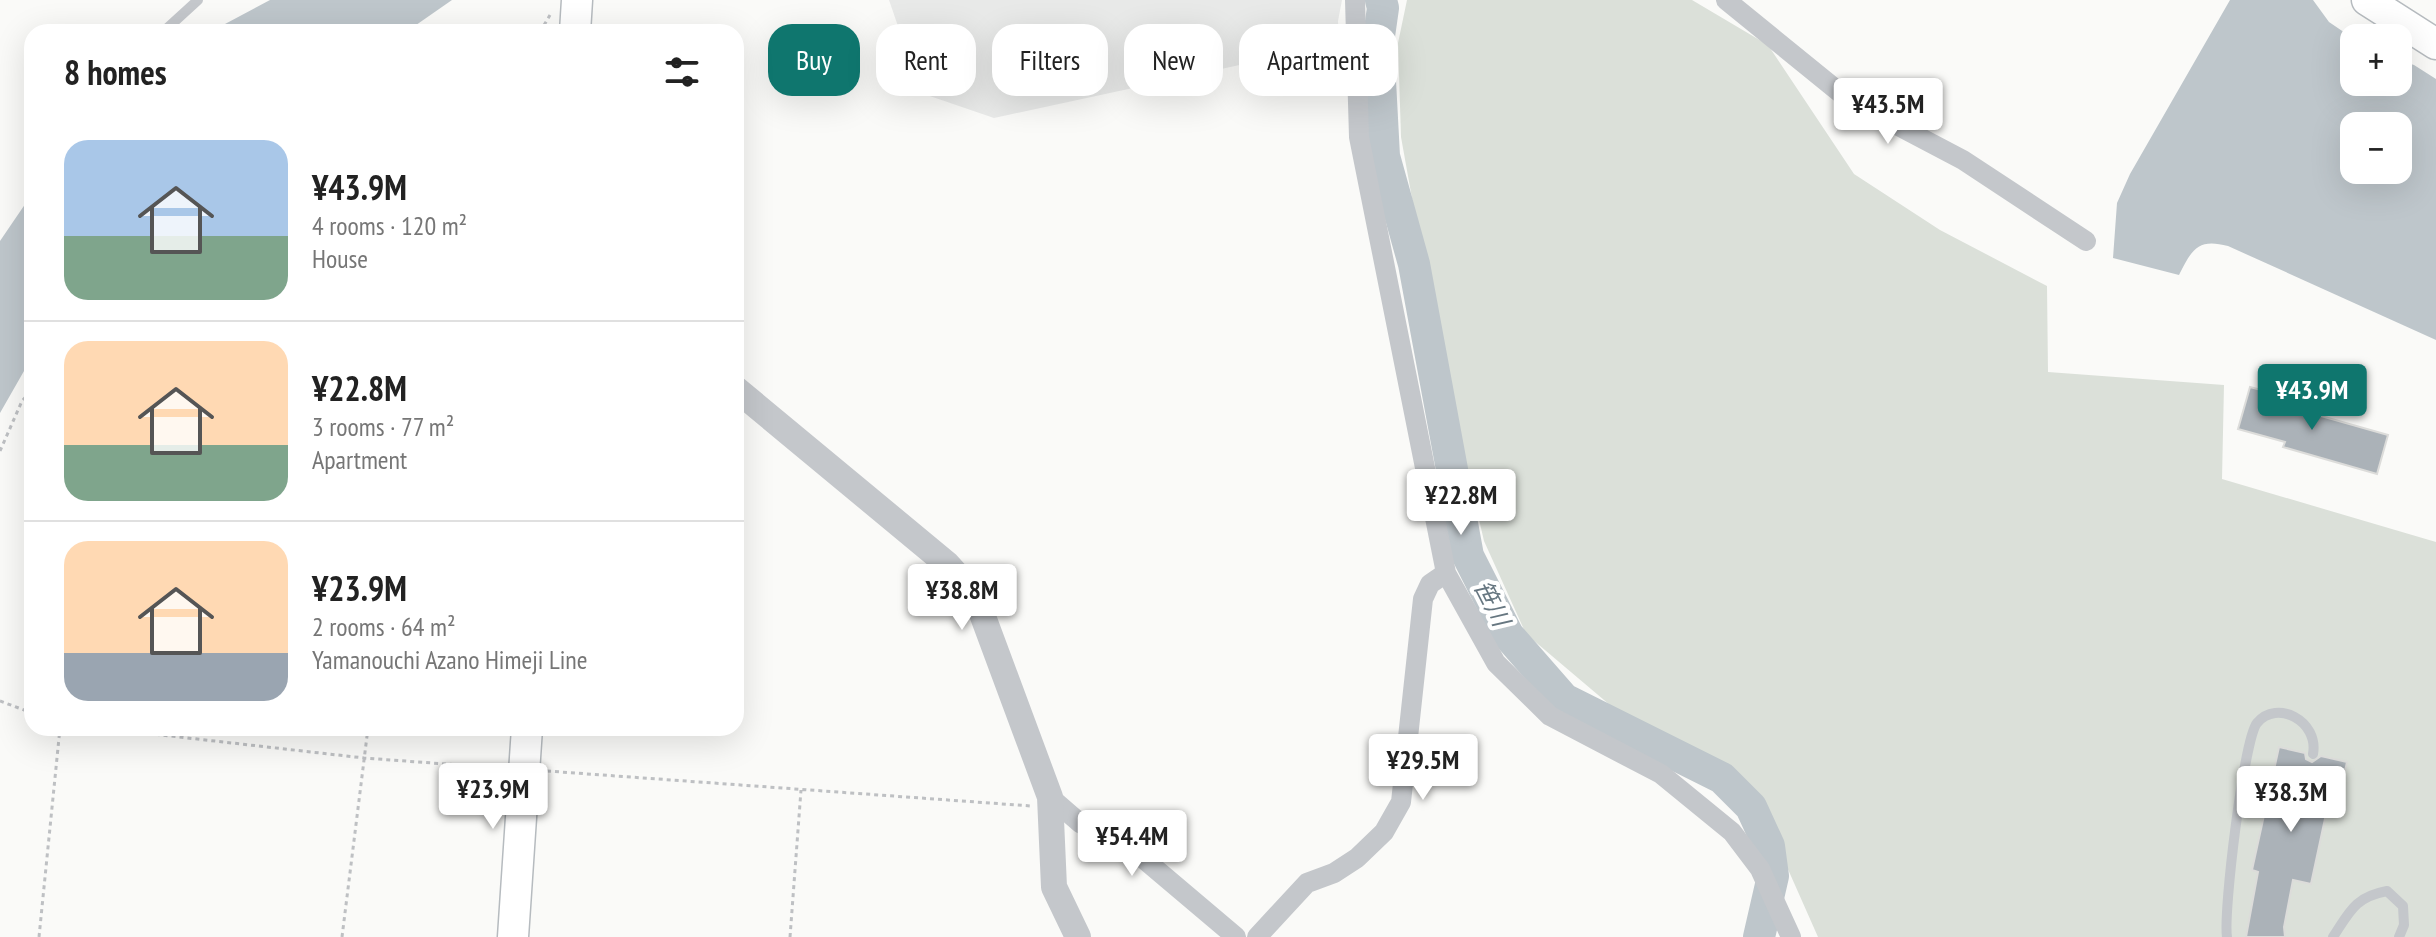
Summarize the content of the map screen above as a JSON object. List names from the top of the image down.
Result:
{
  "water": ["笹川"],
  "page": {
    "map_buttons": ["+", "−"],
    "chip": [
      "Buy",
      "Rent",
      "Filters",
      "New",
      "Apartment"
    ],
    "heading": "8 homes",
    "price": [
      "¥43.5M",
      "¥43.9M",
      "¥22.8M",
      "¥38.8M",
      "¥29.5M",
      "¥23.9M",
      "¥38.3M",
      "¥54.4M"
    ],
    "list": [
      {
        "name": "¥43.9M",
        "note": "4 rooms · 120 m² · House"
      },
      {
        "name": "¥22.8M",
        "note": "3 rooms · 77 m² · Apartment"
      },
      {
        "name": "¥23.9M",
        "note": "2 rooms · 64 m² · Yamanouchi Azano Himeji Line"
      }
    ]
  }
}
